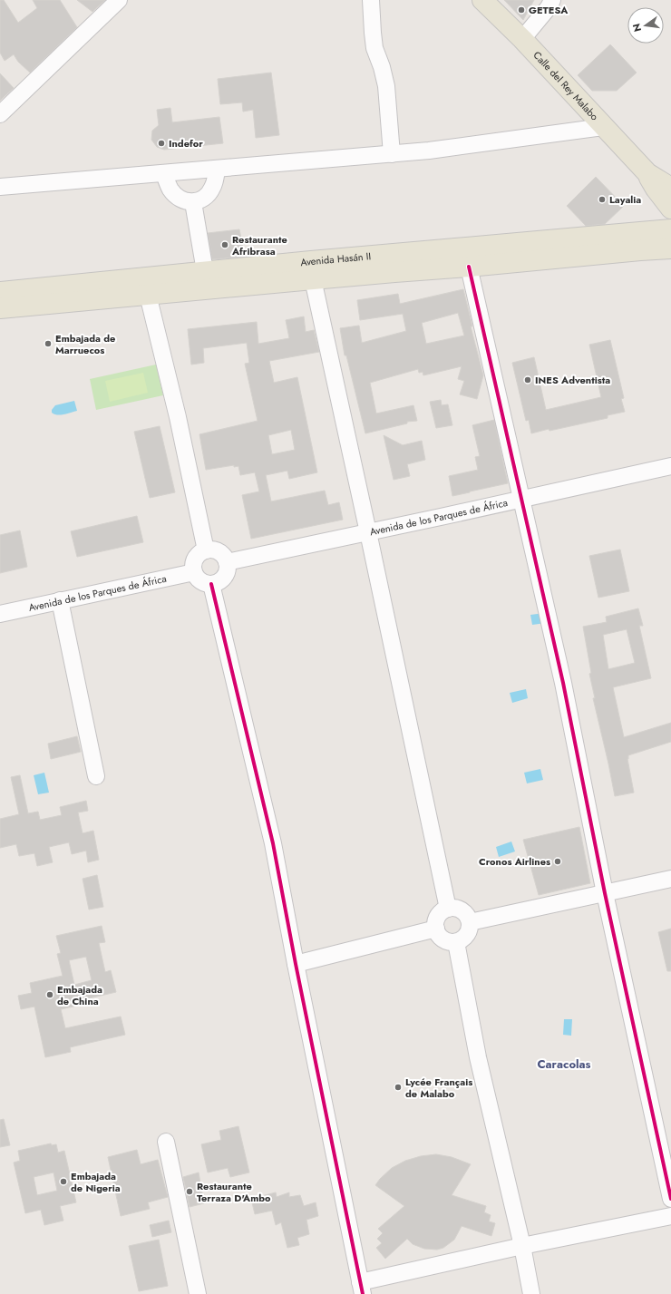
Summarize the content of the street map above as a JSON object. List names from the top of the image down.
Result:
{
  "streets": {
    "main road": ["Calle del Rey Malabo", "Avenida Hasán II"],
    "street": ["Avenida de los Parques de África"]
  },
  "districts": ["Caracolas"],
  "places": [
    "GETESA",
    "Indefor",
    "Layalia",
    "Restaurante Afribrasa",
    "Embajada de Marruecos",
    "INES Adventista",
    "Cronos Airlines",
    "Embajada de China",
    "Lycée Français de Malabo",
    "Embajada de Nigeria",
    "Restaurante Terraza D'Ambo"
  ],
  "north": "left"
}
